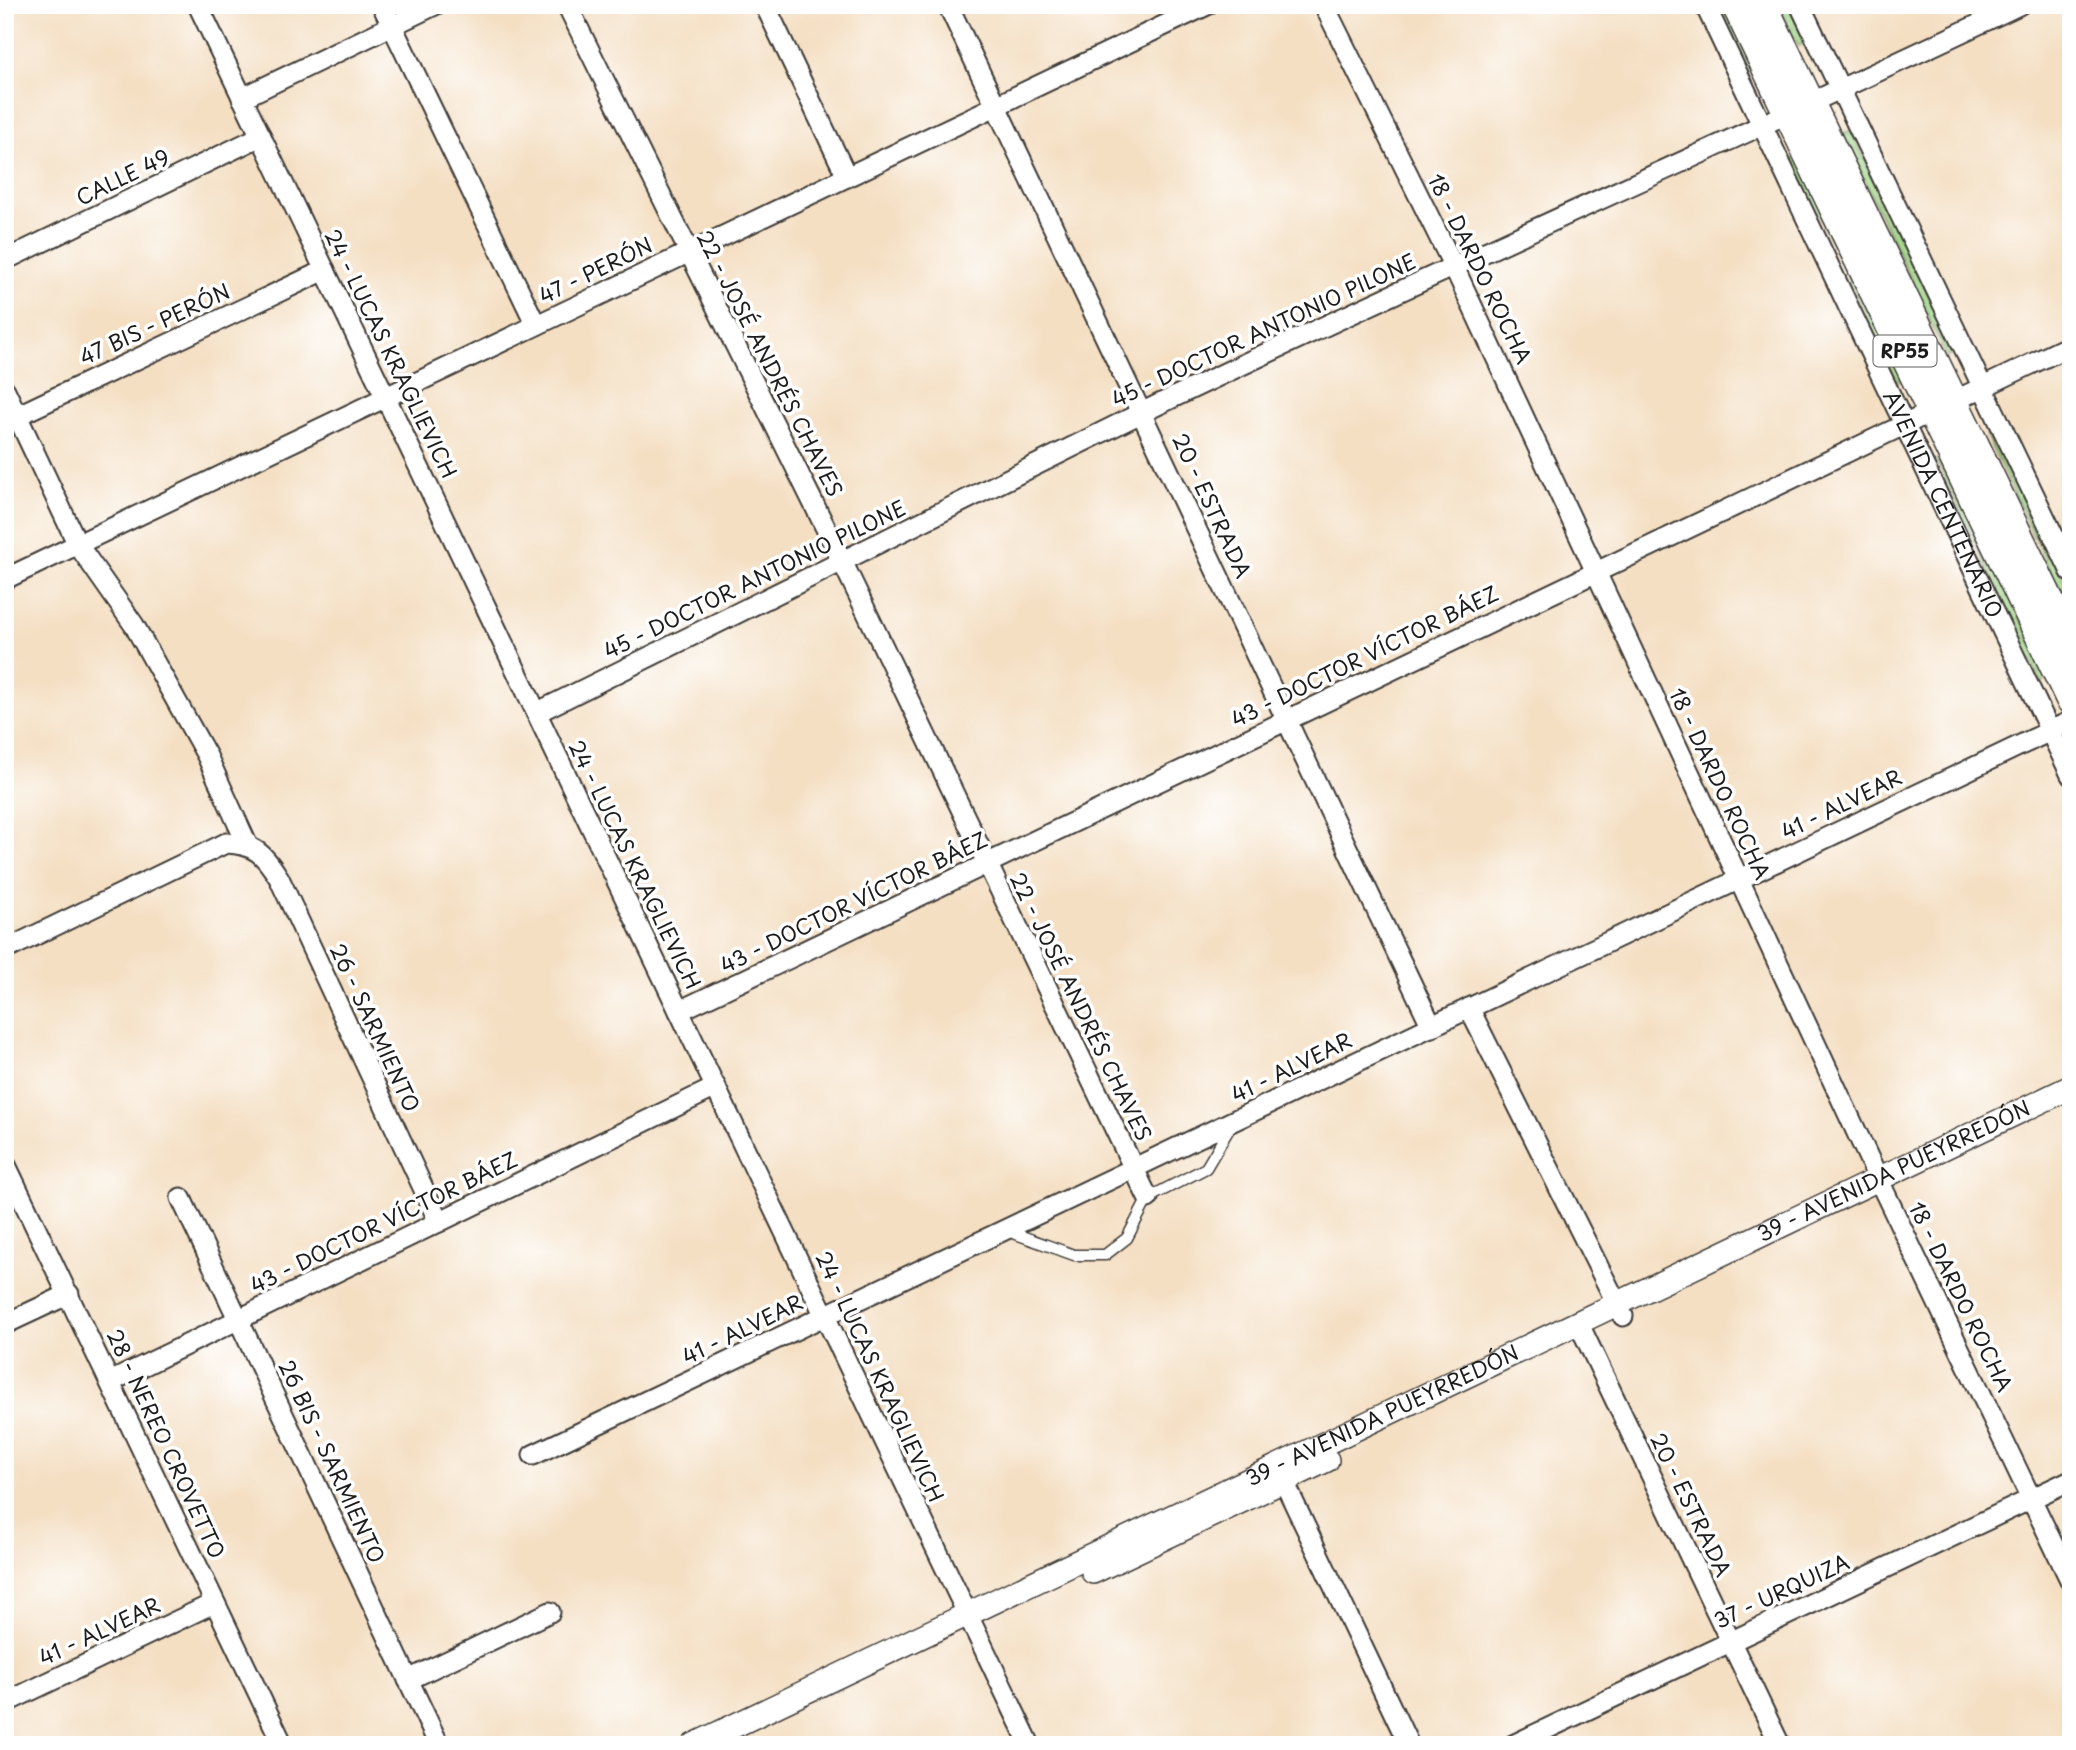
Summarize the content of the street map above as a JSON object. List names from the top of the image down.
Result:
{
  "streets": {
    "main road": ["RP55", "AVENIDA CENTENARIO"],
    "street": [
      "CALLE 49",
      "18 - DARDO ROCHA",
      "47 - PERÓN",
      "47 BIS - PERÓN",
      "45 - DOCTOR ANTONIO PILONE",
      "24 - LUCAS KRAGLIEVICH",
      "22 - JOSÉ ANDRÉS CHAVES",
      "20 - ESTRADA",
      "43 - DOCTOR VÍCTOR BÁEZ",
      "41 - ALVEAR",
      "26 - SARMIENTO",
      "39 - AVENIDA PUEYRREDÓN",
      "28 - NEREO CROVETTO",
      "26 BIS - SARMIENTO",
      "37 - URQUIZA"
    ]
  },
  "crossings": [
    ["CALLE 49", "24 - LUCAS KRAGLIEVICH"],
    ["18 - DARDO ROCHA", "45 - DOCTOR ANTONIO PILONE"],
    ["18 - DARDO ROCHA", "43 - DOCTOR VÍCTOR BÁEZ"],
    ["18 - DARDO ROCHA", "41 - ALVEAR"],
    ["18 - DARDO ROCHA", "39 - AVENIDA PUEYRREDÓN"],
    ["18 - DARDO ROCHA", "37 - URQUIZA"],
    ["47 - PERÓN", "24 - LUCAS KRAGLIEVICH"],
    ["47 - PERÓN", "22 - JOSÉ ANDRÉS CHAVES"],
    ["47 - PERÓN", "20 - ESTRADA"],
    ["47 BIS - PERÓN", "24 - LUCAS KRAGLIEVICH"],
    ["45 - DOCTOR ANTONIO PILONE", "24 - LUCAS KRAGLIEVICH"],
    ["45 - DOCTOR ANTONIO PILONE", "22 - JOSÉ ANDRÉS CHAVES"],
    ["45 - DOCTOR ANTONIO PILONE", "AVENIDA CENTENARIO"],
    ["45 - DOCTOR ANTONIO PILONE", "20 - ESTRADA"],
    ["24 - LUCAS KRAGLIEVICH", "43 - DOCTOR VÍCTOR BÁEZ"],
    ["24 - LUCAS KRAGLIEVICH", "41 - ALVEAR"],
    ["24 - LUCAS KRAGLIEVICH", "39 - AVENIDA PUEYRREDÓN"],
    ["22 - JOSÉ ANDRÉS CHAVES", "43 - DOCTOR VÍCTOR BÁEZ"],
    ["22 - JOSÉ ANDRÉS CHAVES", "41 - ALVEAR"],
    ["AVENIDA CENTENARIO", "43 - DOCTOR VÍCTOR BÁEZ"],
    ["AVENIDA CENTENARIO", "41 - ALVEAR"],
    ["20 - ESTRADA", "43 - DOCTOR VÍCTOR BÁEZ"],
    ["20 - ESTRADA", "41 - ALVEAR"],
    ["20 - ESTRADA", "39 - AVENIDA PUEYRREDÓN"],
    ["20 - ESTRADA", "37 - URQUIZA"],
    ["43 - DOCTOR VÍCTOR BÁEZ", "26 - SARMIENTO"],
    ["43 - DOCTOR VÍCTOR BÁEZ", "28 - NEREO CROVETTO"],
    ["43 - DOCTOR VÍCTOR BÁEZ", "26 BIS - SARMIENTO"],
    ["41 - ALVEAR", "28 - NEREO CROVETTO"]
  ]
}
